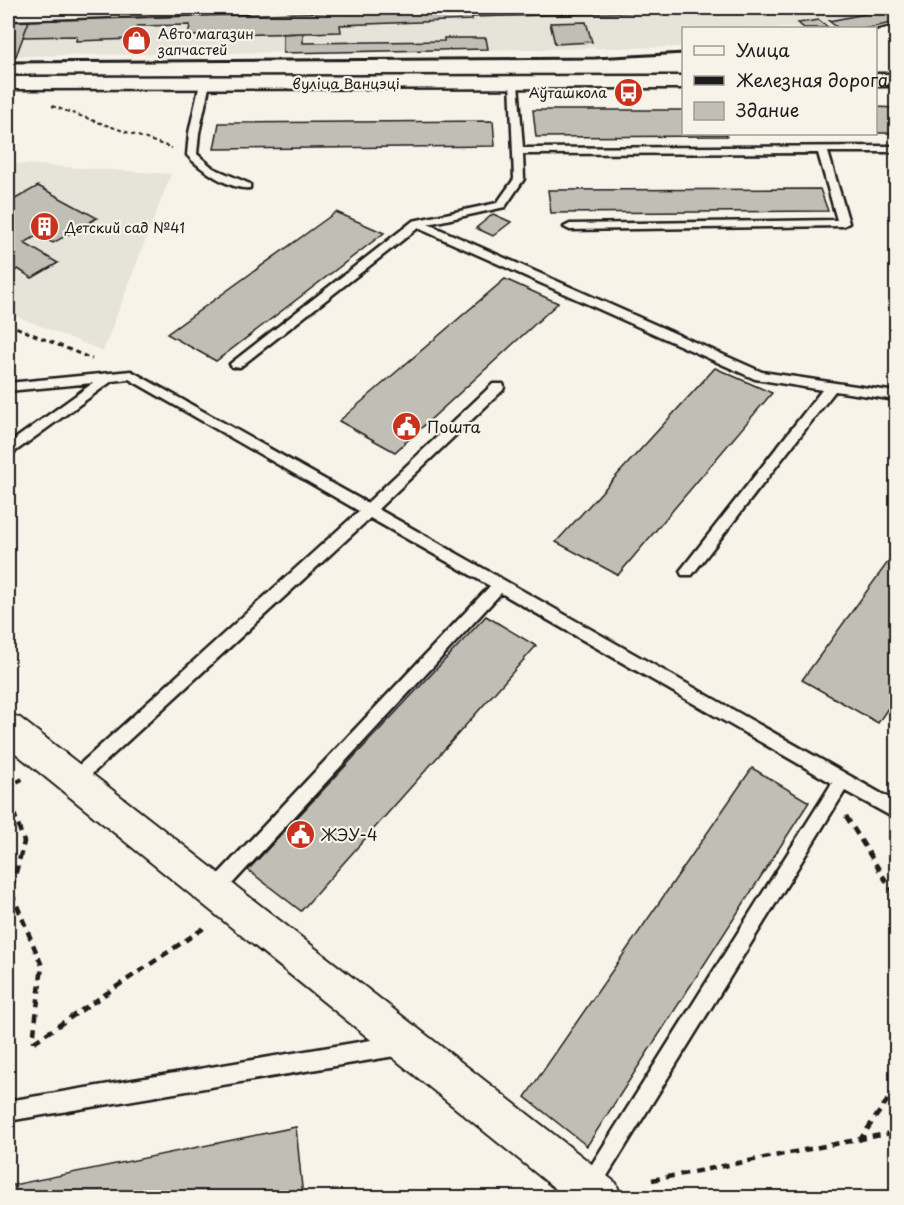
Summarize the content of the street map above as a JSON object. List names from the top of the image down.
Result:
{
  "streets": {
    "main road": ["вуліца Ванцэці"]
  },
  "places": {
    "shop": ["Авто магазин запчастей"],
    "bus stop": ["Аўташкола"],
    "building": ["Детский сад №41"],
    "public building": ["Пошта", "ЖЭУ-4"]
  },
  "legend": ["Улица", "Железная дорога", "Здание"]
}
